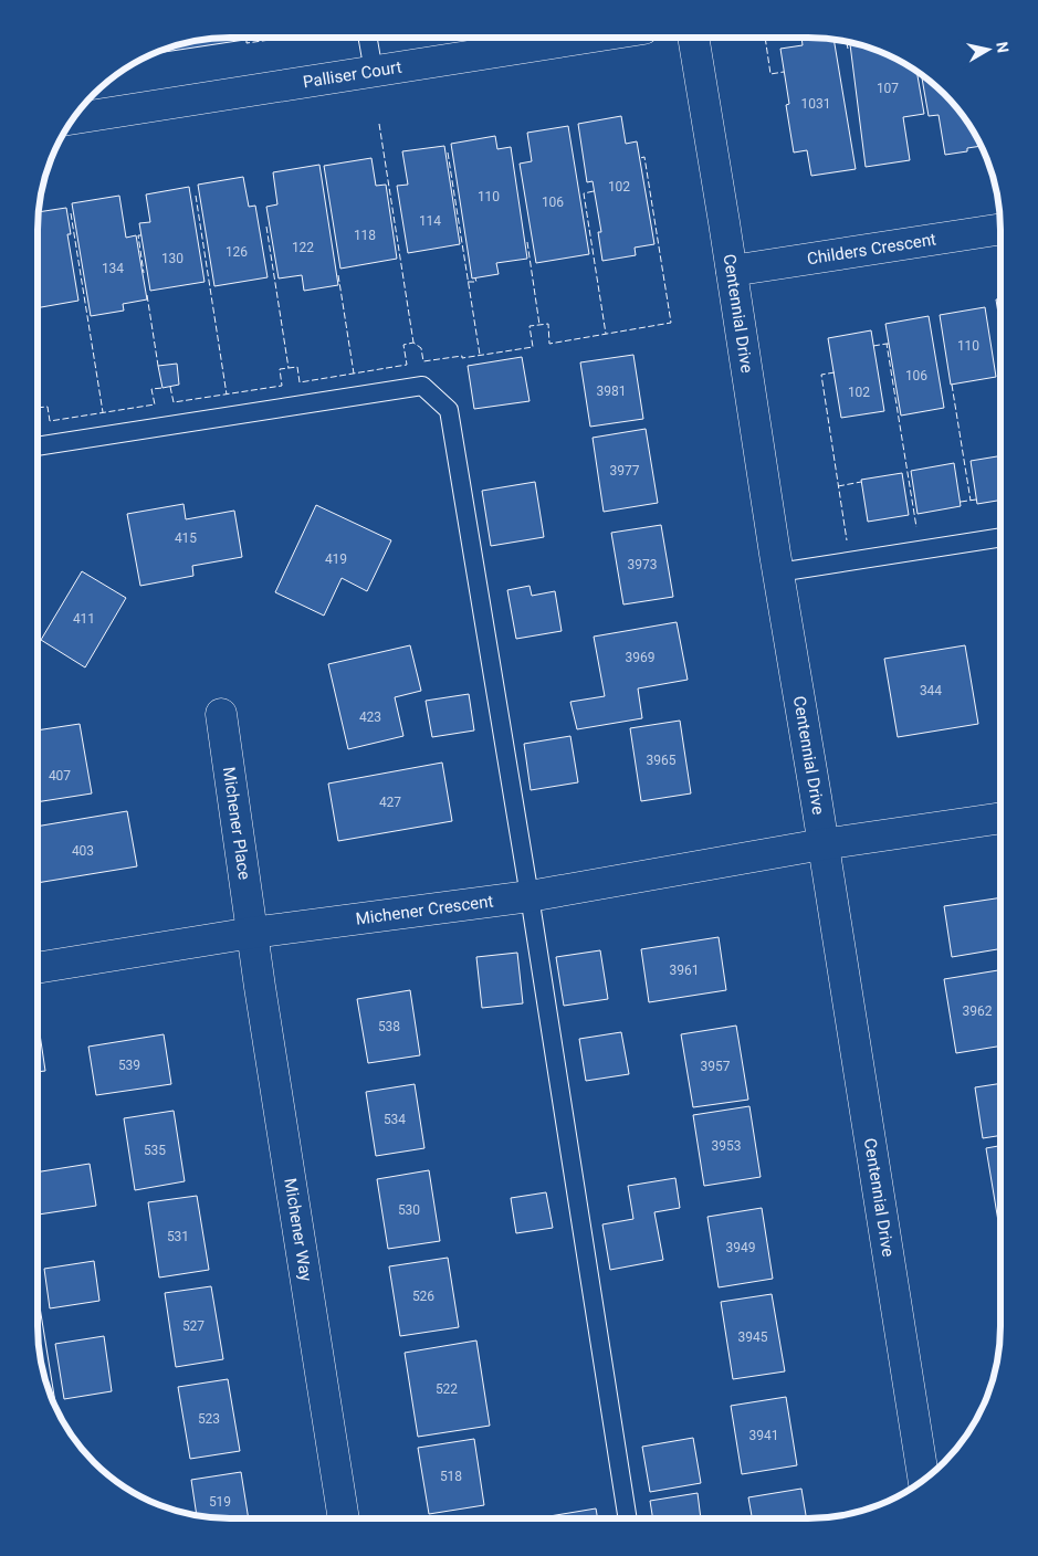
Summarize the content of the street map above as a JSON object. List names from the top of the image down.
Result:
{
  "streets": {
    "street": [
      "Palliser Court",
      "Childers Crescent",
      "Centennial Drive",
      "Michener Place",
      "Michener Crescent",
      "Michener Way"
    ]
  },
  "crossings": [
    ["Childers Crescent", "Centennial Drive"],
    ["Centennial Drive", "Michener Crescent"],
    ["Michener Place", "Michener Crescent"],
    ["Michener Place", "Michener Way"],
    ["Michener Crescent", "Michener Way"]
  ],
  "house_numbers": [
    "107",
    "1031",
    "102",
    "110",
    "106",
    "114",
    "118",
    "122",
    "126",
    "130",
    "134",
    "110",
    "106",
    "3981",
    "102",
    "3977",
    "415",
    "419",
    "3973",
    "411",
    "3969",
    "344",
    "423",
    "3965",
    "407",
    "427",
    "403",
    "3961",
    "3962",
    "538",
    "539",
    "3957",
    "534",
    "3953",
    "535",
    "530",
    "531",
    "3949",
    "526",
    "527",
    "3945",
    "522",
    "523",
    "3941",
    "518",
    "519"
  ],
  "north": "right"
}
